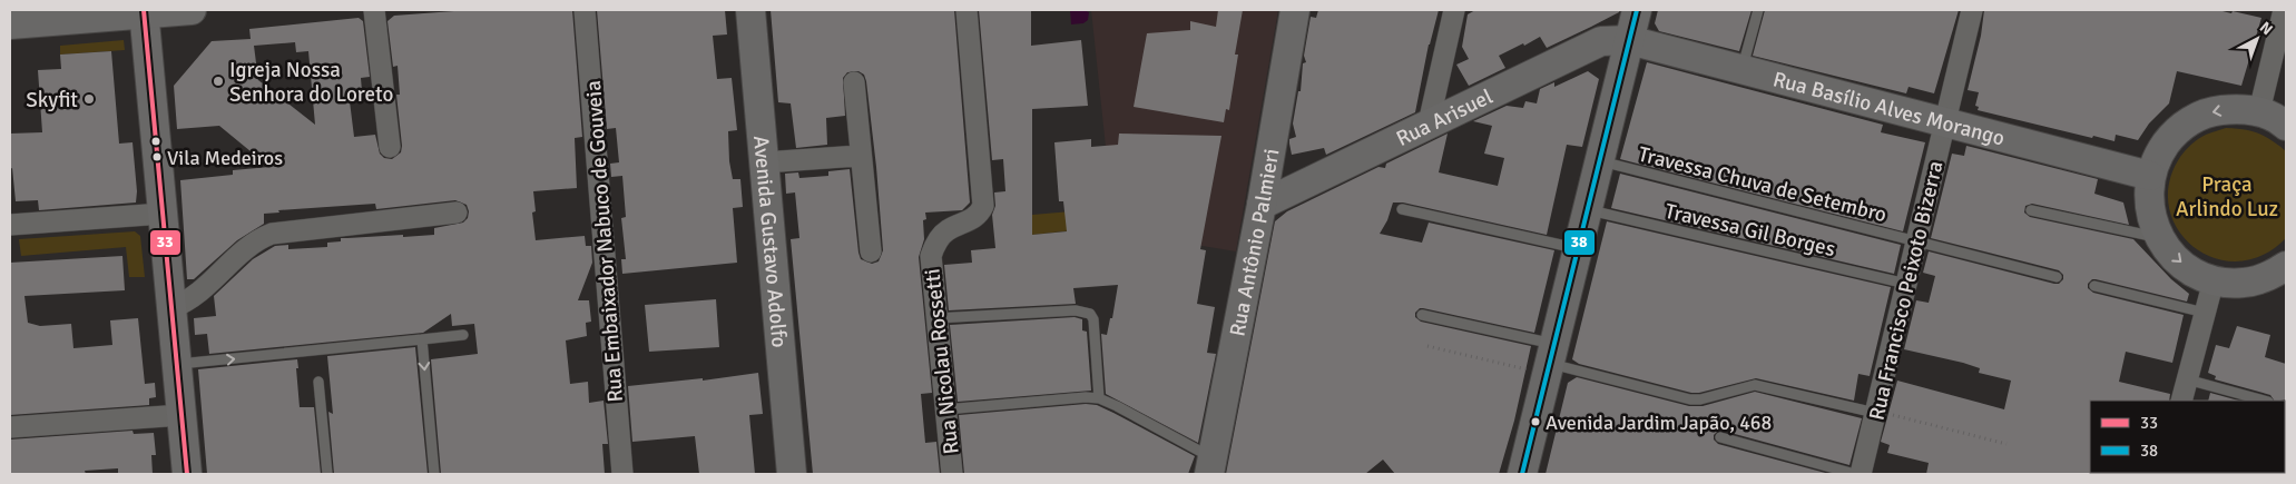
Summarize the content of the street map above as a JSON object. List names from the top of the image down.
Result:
{
  "streets": {
    "street": [
      "Rua Basílio Alves Morango",
      "Rua Arisuel",
      "Rua Embaixador Nabuco de Gouveia",
      "Avenida Gustavo Adolfo",
      "Rua Antônio Palmieri",
      "Rua Francisco Peixoto Bizerra",
      "Rua Nicolau Rossetti"
    ],
    "lane": ["Travessa Chuva de Setembro", "Travessa Gil Borges"]
  },
  "crossings": [
    ["Rua Basílio Alves Morango", "Rua Arisuel"],
    ["Rua Basílio Alves Morango", "Rua Francisco Peixoto Bizerra"],
    ["Rua Arisuel", "Rua Antônio Palmieri"],
    ["Travessa Chuva de Setembro", "Rua Francisco Peixoto Bizerra"],
    ["Travessa Gil Borges", "Rua Francisco Peixoto Bizerra"]
  ],
  "parks": ["Praça Arlindo Luz"],
  "places": [
    "Igreja Nossa Senhora do Loreto",
    "Skyfit",
    "Vila Medeiros",
    "Avenida Jardim Japão, 468"
  ],
  "lines": ["transit line 33", "transit line 38"],
  "legend": ["33", "38"],
  "north": "top right"
}
